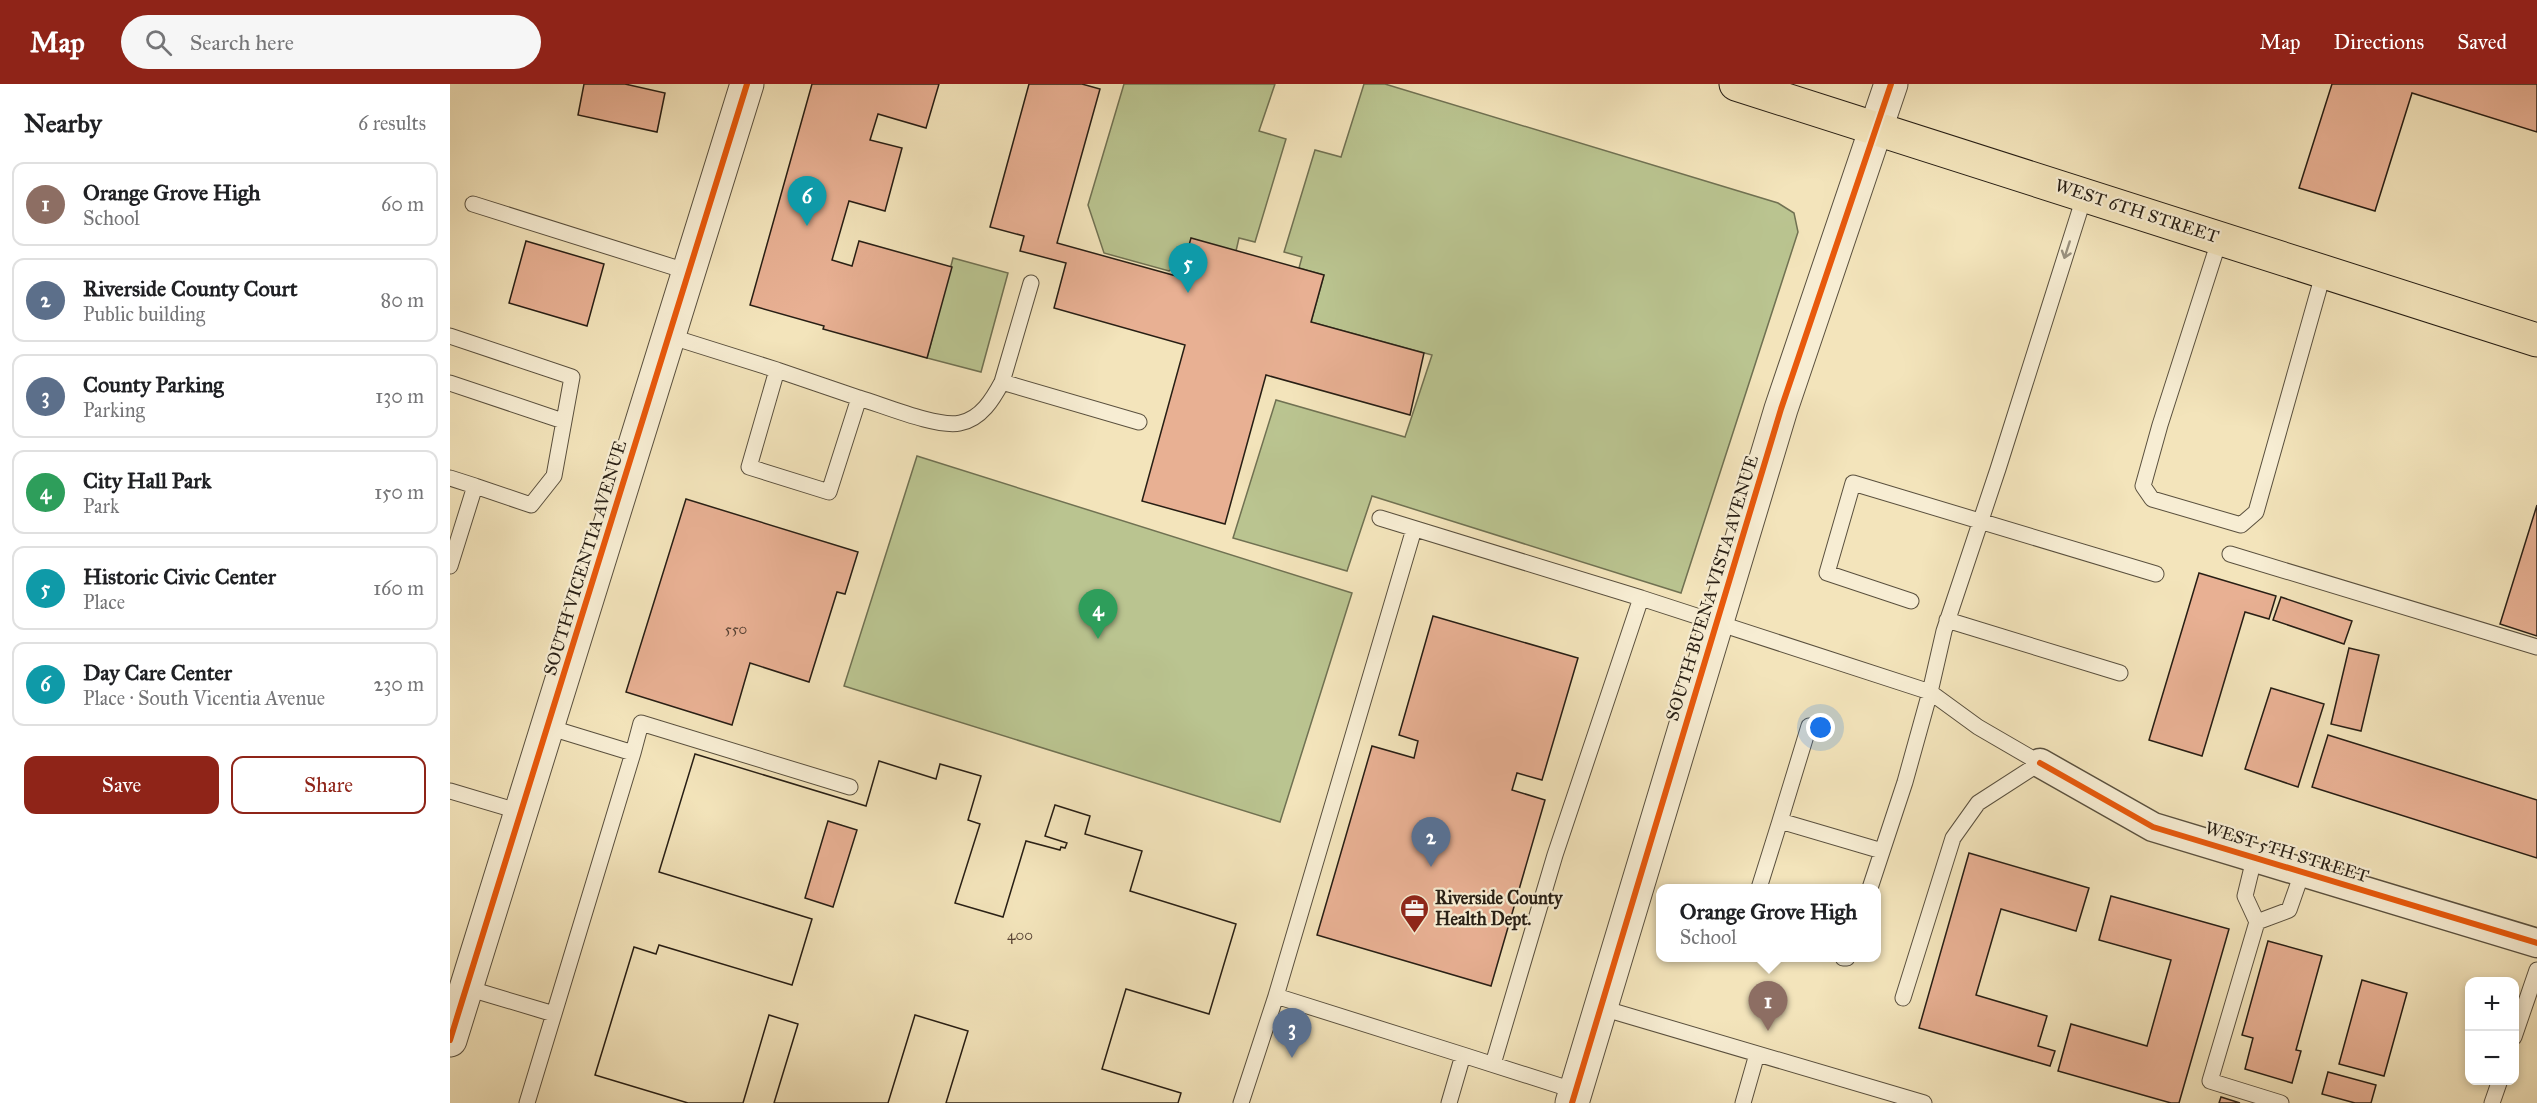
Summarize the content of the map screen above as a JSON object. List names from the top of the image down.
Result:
{
  "streets": {
    "main road": ["WEST 6TH STREET"],
    "street": ["SOUTH VICENTIA AVENUE", "SOUTH BUENA VISTA AVENUE", "WEST 5TH STREET"]
  },
  "crossings": [
    ["WEST 6TH STREET", "SOUTH BUENA VISTA AVENUE"]
  ],
  "places": {
    "office": ["Riverside County Health Dept."]
  },
  "house_numbers": ["550", "400"],
  "page": {
    "header": "Map",
    "search": "Search here",
    "nav": ["Map", "Directions", "Saved"],
    "heading": ["Nearby", "6 results"],
    "list": [
      {
        "mark": "1",
        "name": "Orange Grove High",
        "note": "School",
        "value": "60 m"
      },
      {
        "mark": "2",
        "name": "Riverside County Court",
        "note": "Public building",
        "value": "80 m"
      },
      {
        "mark": "3",
        "name": "County Parking",
        "note": "Parking",
        "value": "130 m"
      },
      {
        "mark": "4",
        "name": "City Hall Park",
        "note": "Park",
        "value": "150 m"
      },
      {
        "mark": "5",
        "name": "Historic Civic Center",
        "note": "Place",
        "value": "160 m"
      },
      {
        "mark": "6",
        "name": "Day Care Center",
        "note": "Place · South Vicentia Avenue",
        "value": "230 m"
      }
    ],
    "pins": [
      "6",
      "5",
      "4",
      "2",
      "1",
      "3"
    ],
    "buttons": ["Save", "Share"],
    "popup": ["Orange Grove High", "School"],
    "map_buttons": ["+", "−"]
  }
}
